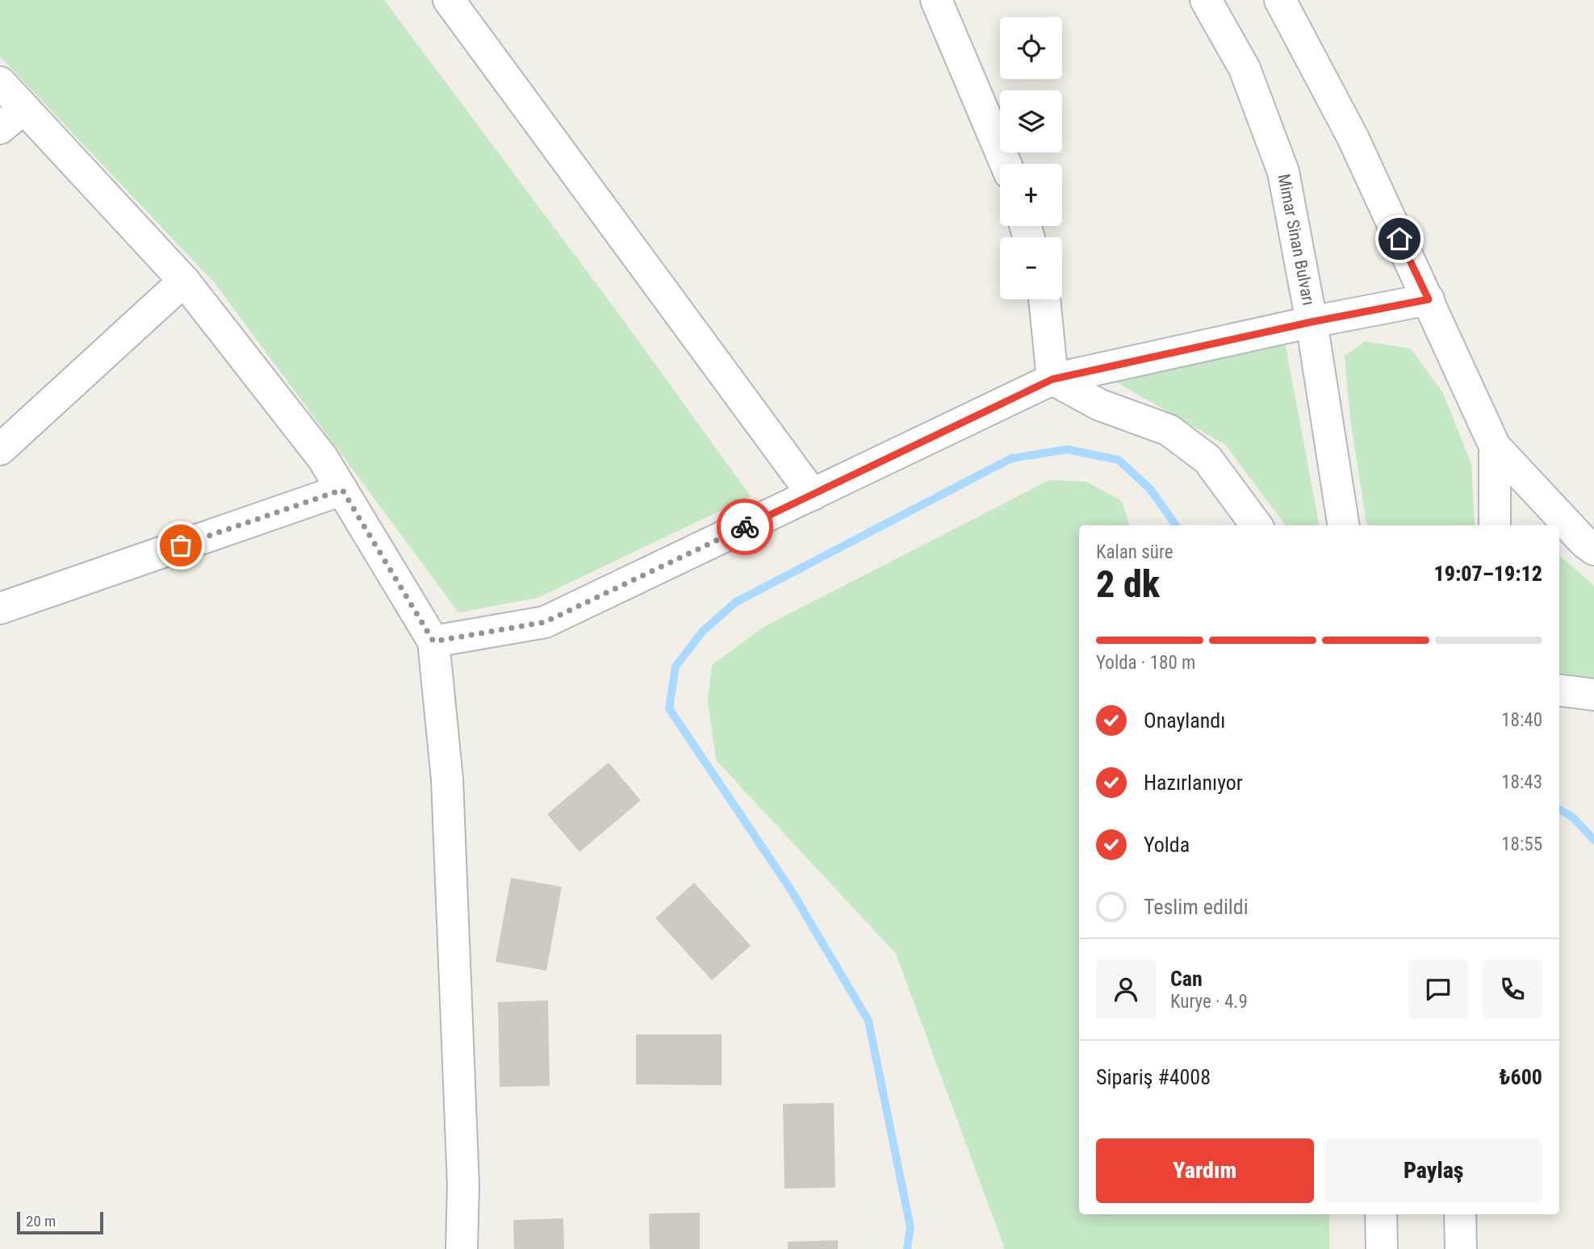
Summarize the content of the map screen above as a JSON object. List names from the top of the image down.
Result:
{
  "streets": {
    "street": ["Mimar Sinan Bulvarı"]
  },
  "scale_bar": "20 m",
  "page": {
    "map_buttons": ["+", "−"],
    "heading": ["2 dk", "Kalan süre", "19:07–19:12"],
    "panel": [
      "Can",
      "Kurye · 4.9",
      "Sipariş #4008",
      "₺600"
    ],
    "bar": "Yolda · 180 m",
    "list": [
      ["Onaylandı", "18:40"],
      ["Hazırlanıyor", "18:43"],
      ["Yolda", "18:55"],
      "Teslim edildi"
    ],
    "buttons": ["Yardım", "Paylaş"],
    "scale": "20 m"
  }
}
